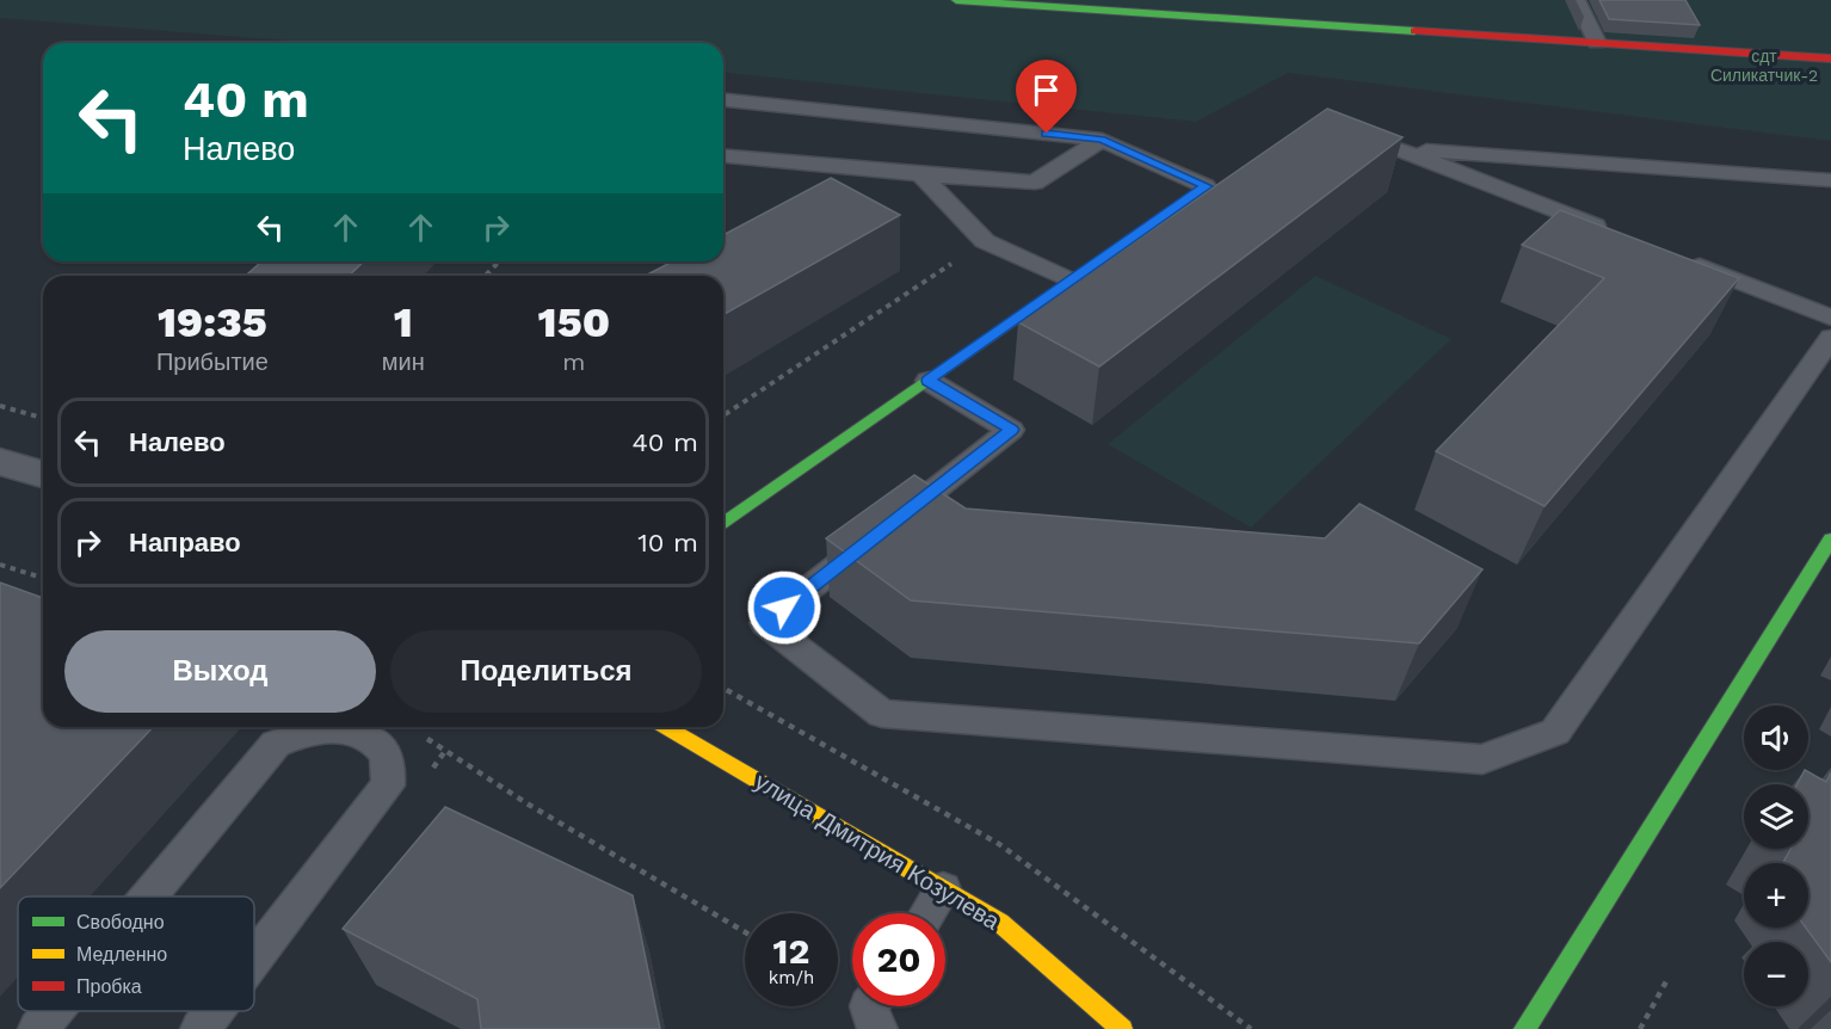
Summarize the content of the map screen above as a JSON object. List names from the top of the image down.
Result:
{
  "streets": {
    "street": ["улица Дмитрия Козулева"]
  },
  "parks": ["сдт Силикатчик-2"],
  "legend": ["Свободно", "Медленно", "Пробка"],
  "page": {
    "turn": ["40 m", "Налево"],
    "eta": [
      "19:35",
      "Прибытие",
      "1",
      "мин",
      "150",
      "m"
    ],
    "list": [
      {
        "name": "Налево",
        "value": "40 m"
      },
      {
        "name": "Направо",
        "value": "10 m"
      }
    ],
    "buttons": ["Выход", "Поделиться"],
    "map_buttons": ["+", "−"],
    "speed": "12 km/h",
    "limit": "20"
  }
}
